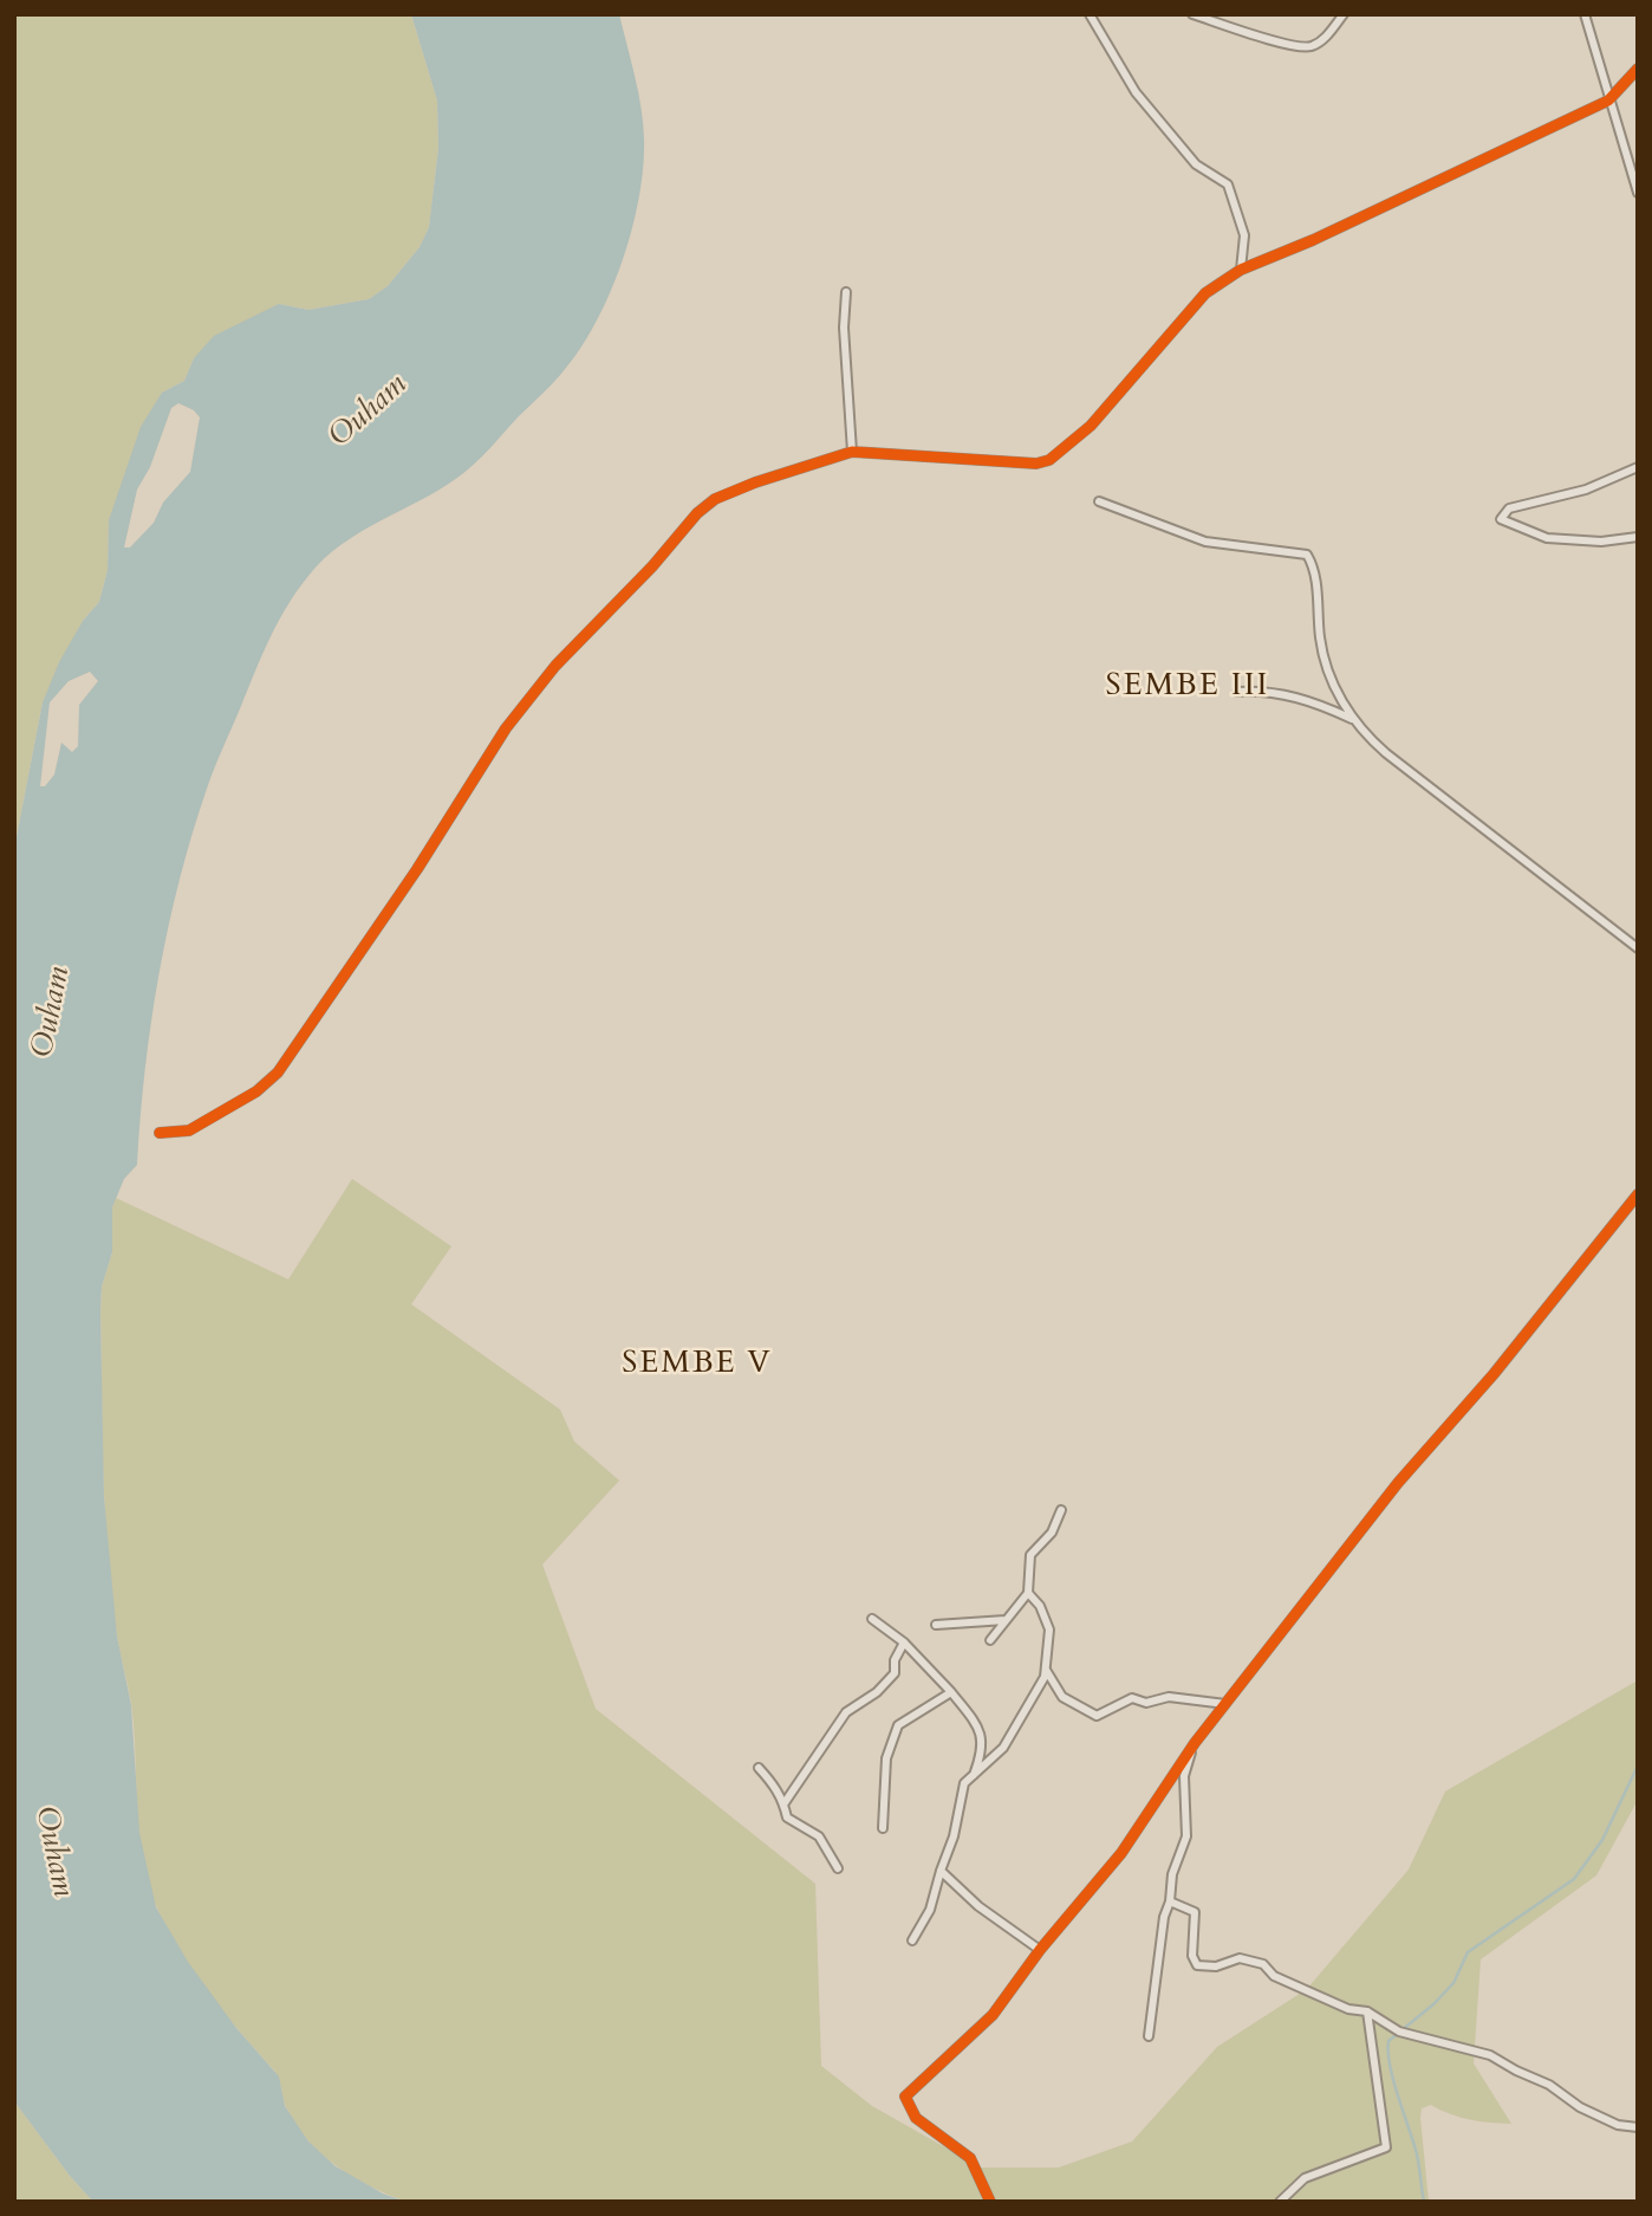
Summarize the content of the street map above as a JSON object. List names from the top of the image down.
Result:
{
  "districts": ["SEMBE III", "SEMBE V"],
  "water": ["Ouham"]
}
